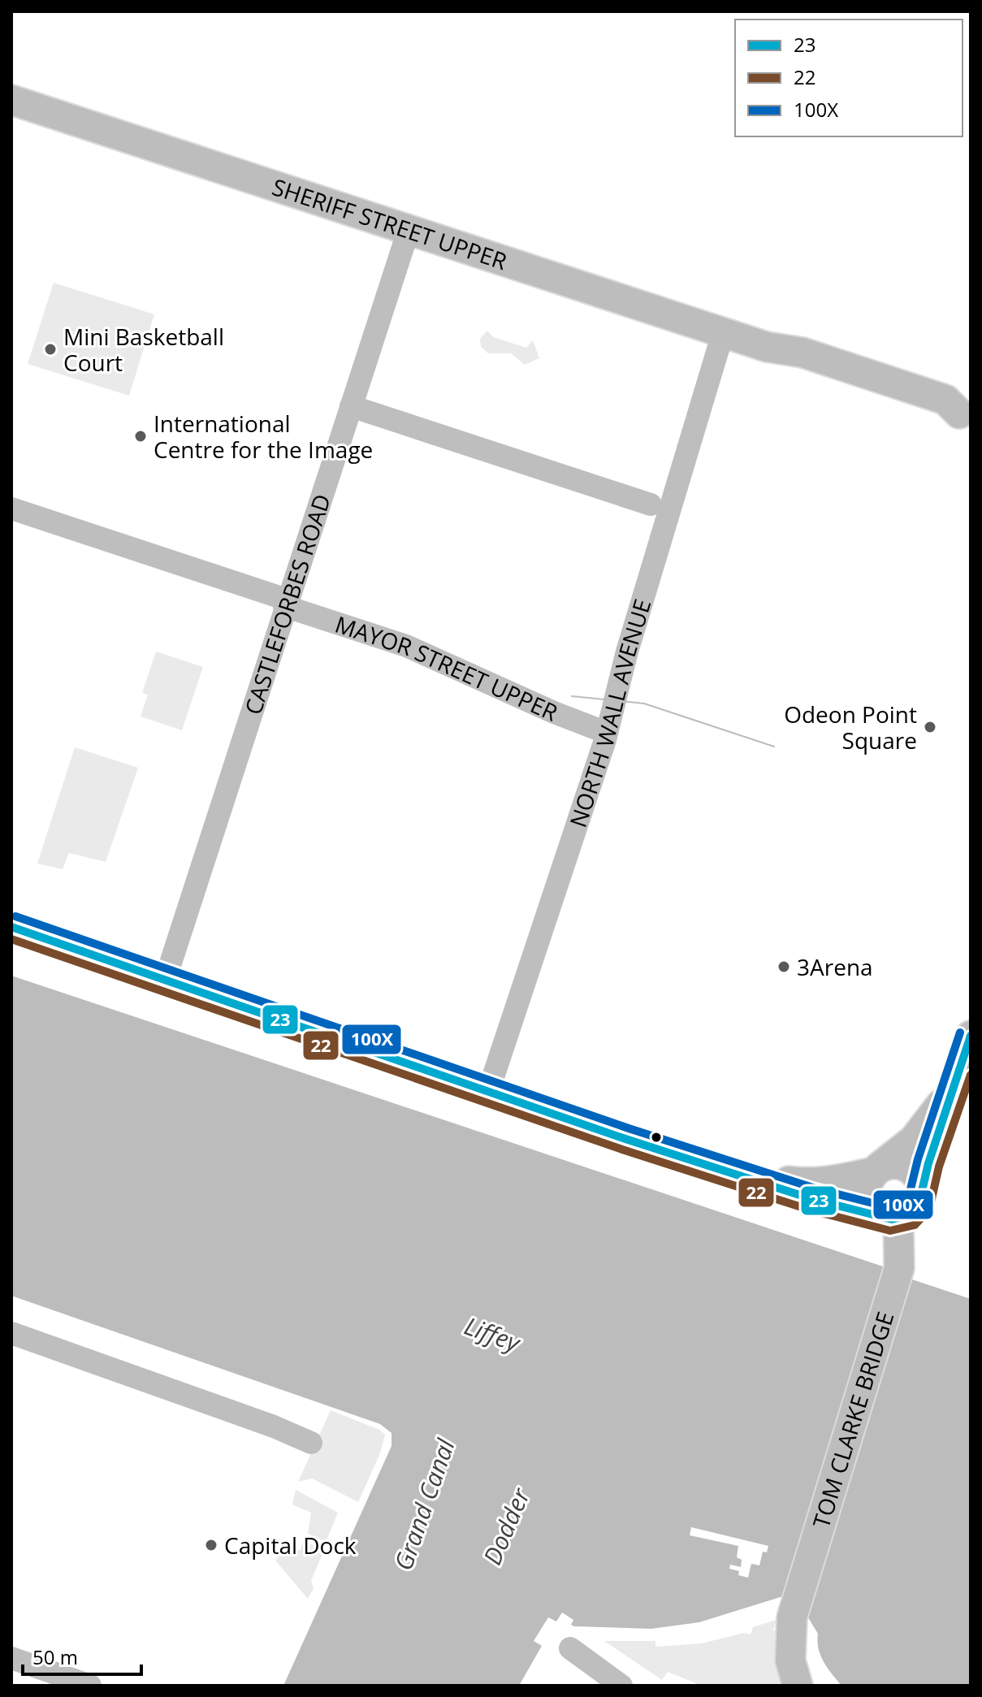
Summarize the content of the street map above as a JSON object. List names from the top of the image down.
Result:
{
  "streets": {
    "main road": ["SHERIFF STREET UPPER", "TOM CLARKE BRIDGE"],
    "street": ["CASTLEFORBES ROAD", "MAYOR STREET UPPER", "NORTH WALL AVENUE"]
  },
  "crossings": [
    ["SHERIFF STREET UPPER", "CASTLEFORBES ROAD"],
    ["SHERIFF STREET UPPER", "NORTH WALL AVENUE"],
    ["CASTLEFORBES ROAD", "MAYOR STREET UPPER"],
    ["MAYOR STREET UPPER", "NORTH WALL AVENUE"]
  ],
  "water": ["Liffey", "Grand Canal", "Dodder"],
  "places": [
    "Mini Basketball Court",
    "International Centre for the Image",
    "Odeon Point Square",
    "3Arena",
    "Capital Dock"
  ],
  "lines": ["transit line 100X", "transit line 23", "transit line 22"],
  "legend": ["23", "22", "100X"],
  "scale_bar": "50 m"
}
